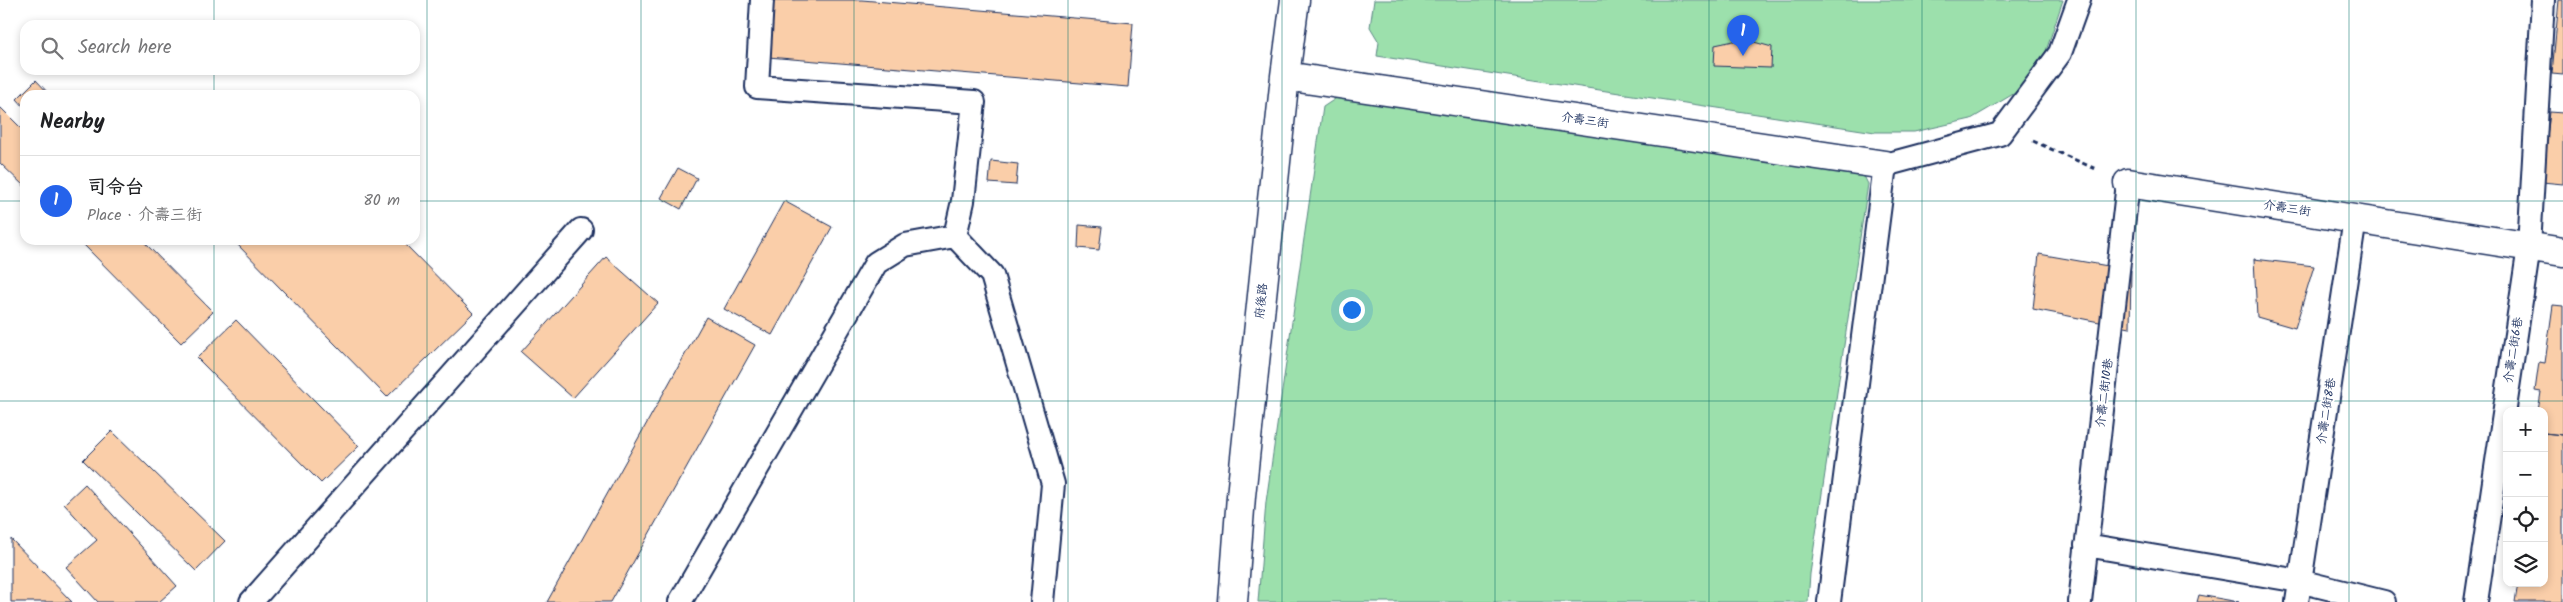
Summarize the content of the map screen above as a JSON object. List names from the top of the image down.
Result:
{
  "streets": {
    "street": ["介壽三街", "府後路"],
    "lane": ["介壽二街6巷", "介壽二街10巷", "介壽二街8巷"]
  },
  "crossings": [
    ["介壽三街", "府後路"],
    ["介壽三街", "介壽二街6巷"],
    ["介壽三街", "介壽二街10巷"],
    ["介壽三街", "介壽二街8巷"]
  ],
  "page": {
    "pins": "1",
    "search": "Search here",
    "heading": "Nearby",
    "list": [
      {
        "mark": "1",
        "name": "司令台",
        "note": "Place · 介壽三街",
        "value": "80 m"
      }
    ],
    "map_buttons": ["+", "−"]
  }
}
